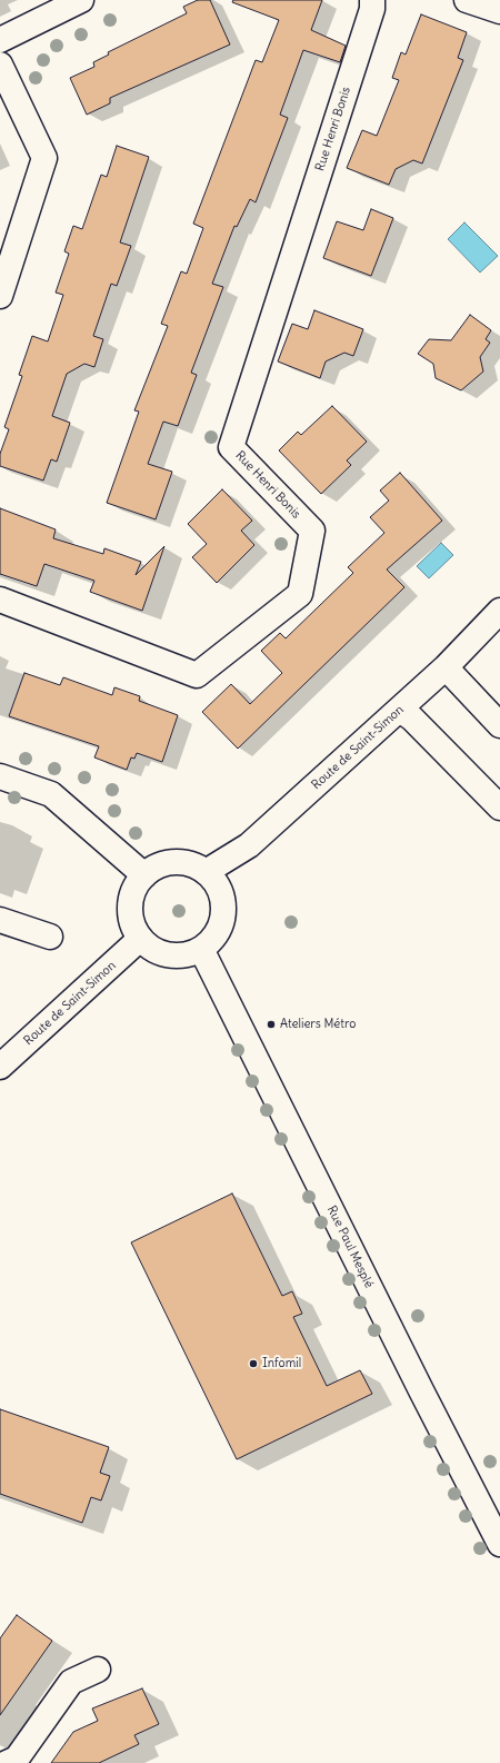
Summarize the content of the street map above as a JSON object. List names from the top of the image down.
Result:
{
  "streets": {
    "street": ["Rue Henri Bonis", "Route de Saint-Simon", "Rue Paul Mesplé"]
  },
  "crossings": [
    ["Route de Saint-Simon", "Rue Paul Mesplé"]
  ],
  "places": ["Ateliers Métro", "Infomil"]
}
